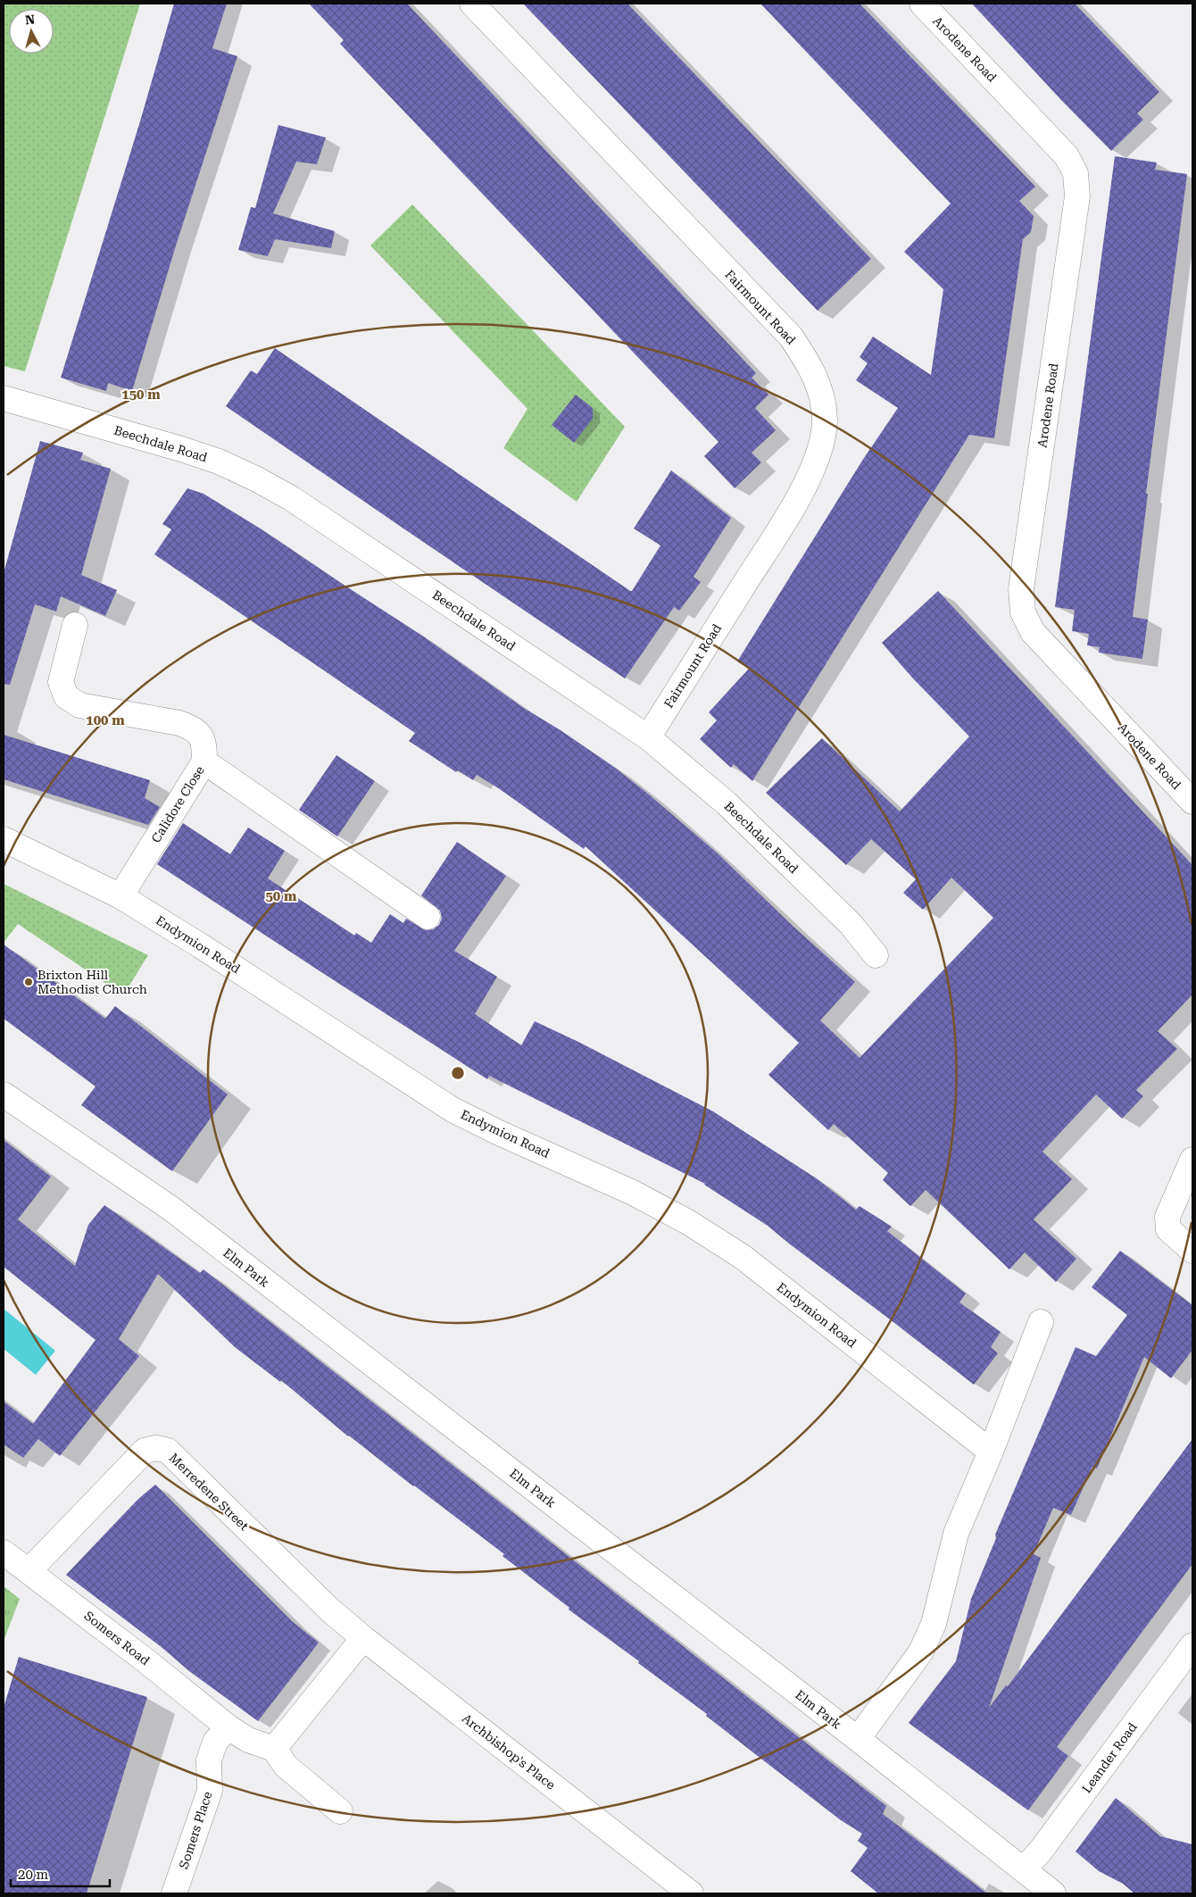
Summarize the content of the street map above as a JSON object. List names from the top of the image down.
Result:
{
  "streets": {
    "street": [
      "Arodene Road",
      "Fairmount Road",
      "Beechdale Road",
      "Calidore Close",
      "Endymion Road",
      "Elm Park",
      "Merredene Street",
      "Somers Road",
      "Archbishop's Place",
      "Leander Road",
      "Somers Place"
    ]
  },
  "crossings": [
    ["Fairmount Road", "Beechdale Road"],
    ["Calidore Close", "Endymion Road"],
    ["Elm Park", "Leander Road"],
    ["Merredene Street", "Somers Road"],
    ["Merredene Street", "Archbishop's Place"],
    ["Somers Road", "Somers Place"]
  ],
  "places": ["Brixton Hill Methodist Church"],
  "scale_bar": "20 m",
  "north": "top",
  "rings": ["150 m", "100 m", "50 m"]
}
